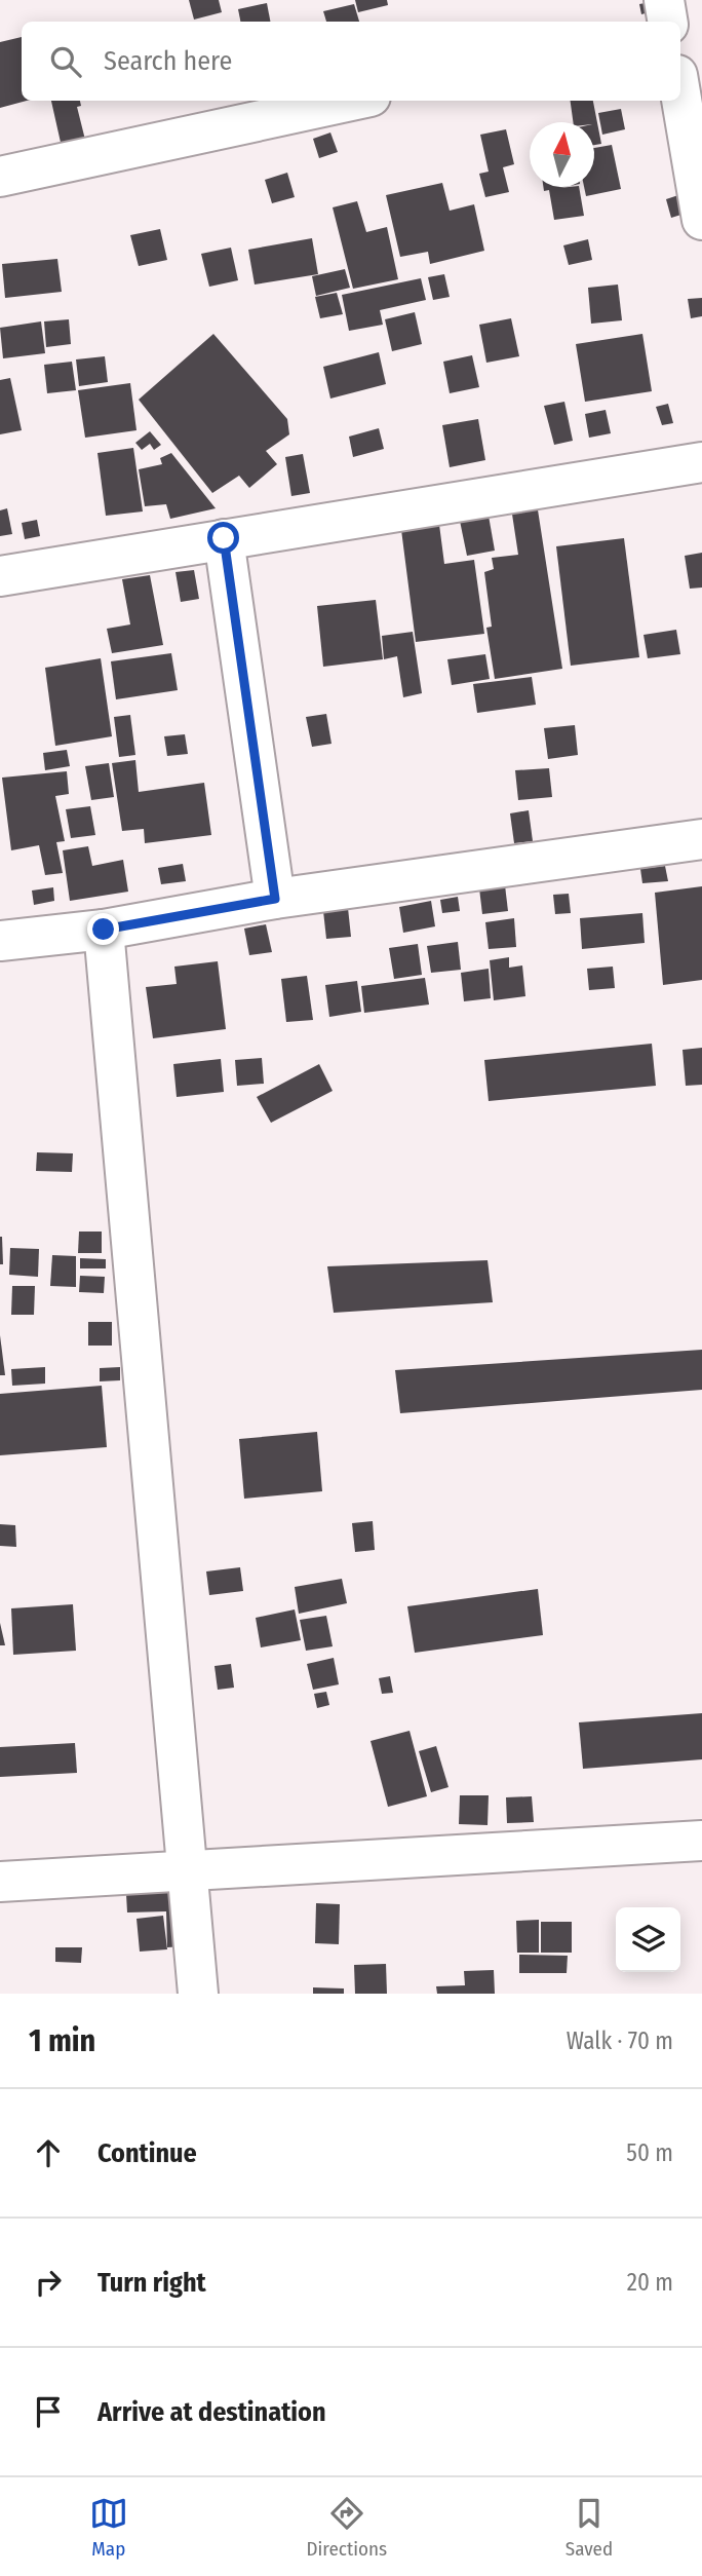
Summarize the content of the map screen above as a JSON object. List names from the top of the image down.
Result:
{
  "north": "top",
  "page": {
    "search": "Search here",
    "heading": ["1 min", "Walk · 70 m"],
    "list": [
      ["Continue", "50 m"],
      ["Turn right", "20 m"],
      "Arrive at destination"
    ],
    "nav": ["Map", "Directions", "Saved"]
  }
}
